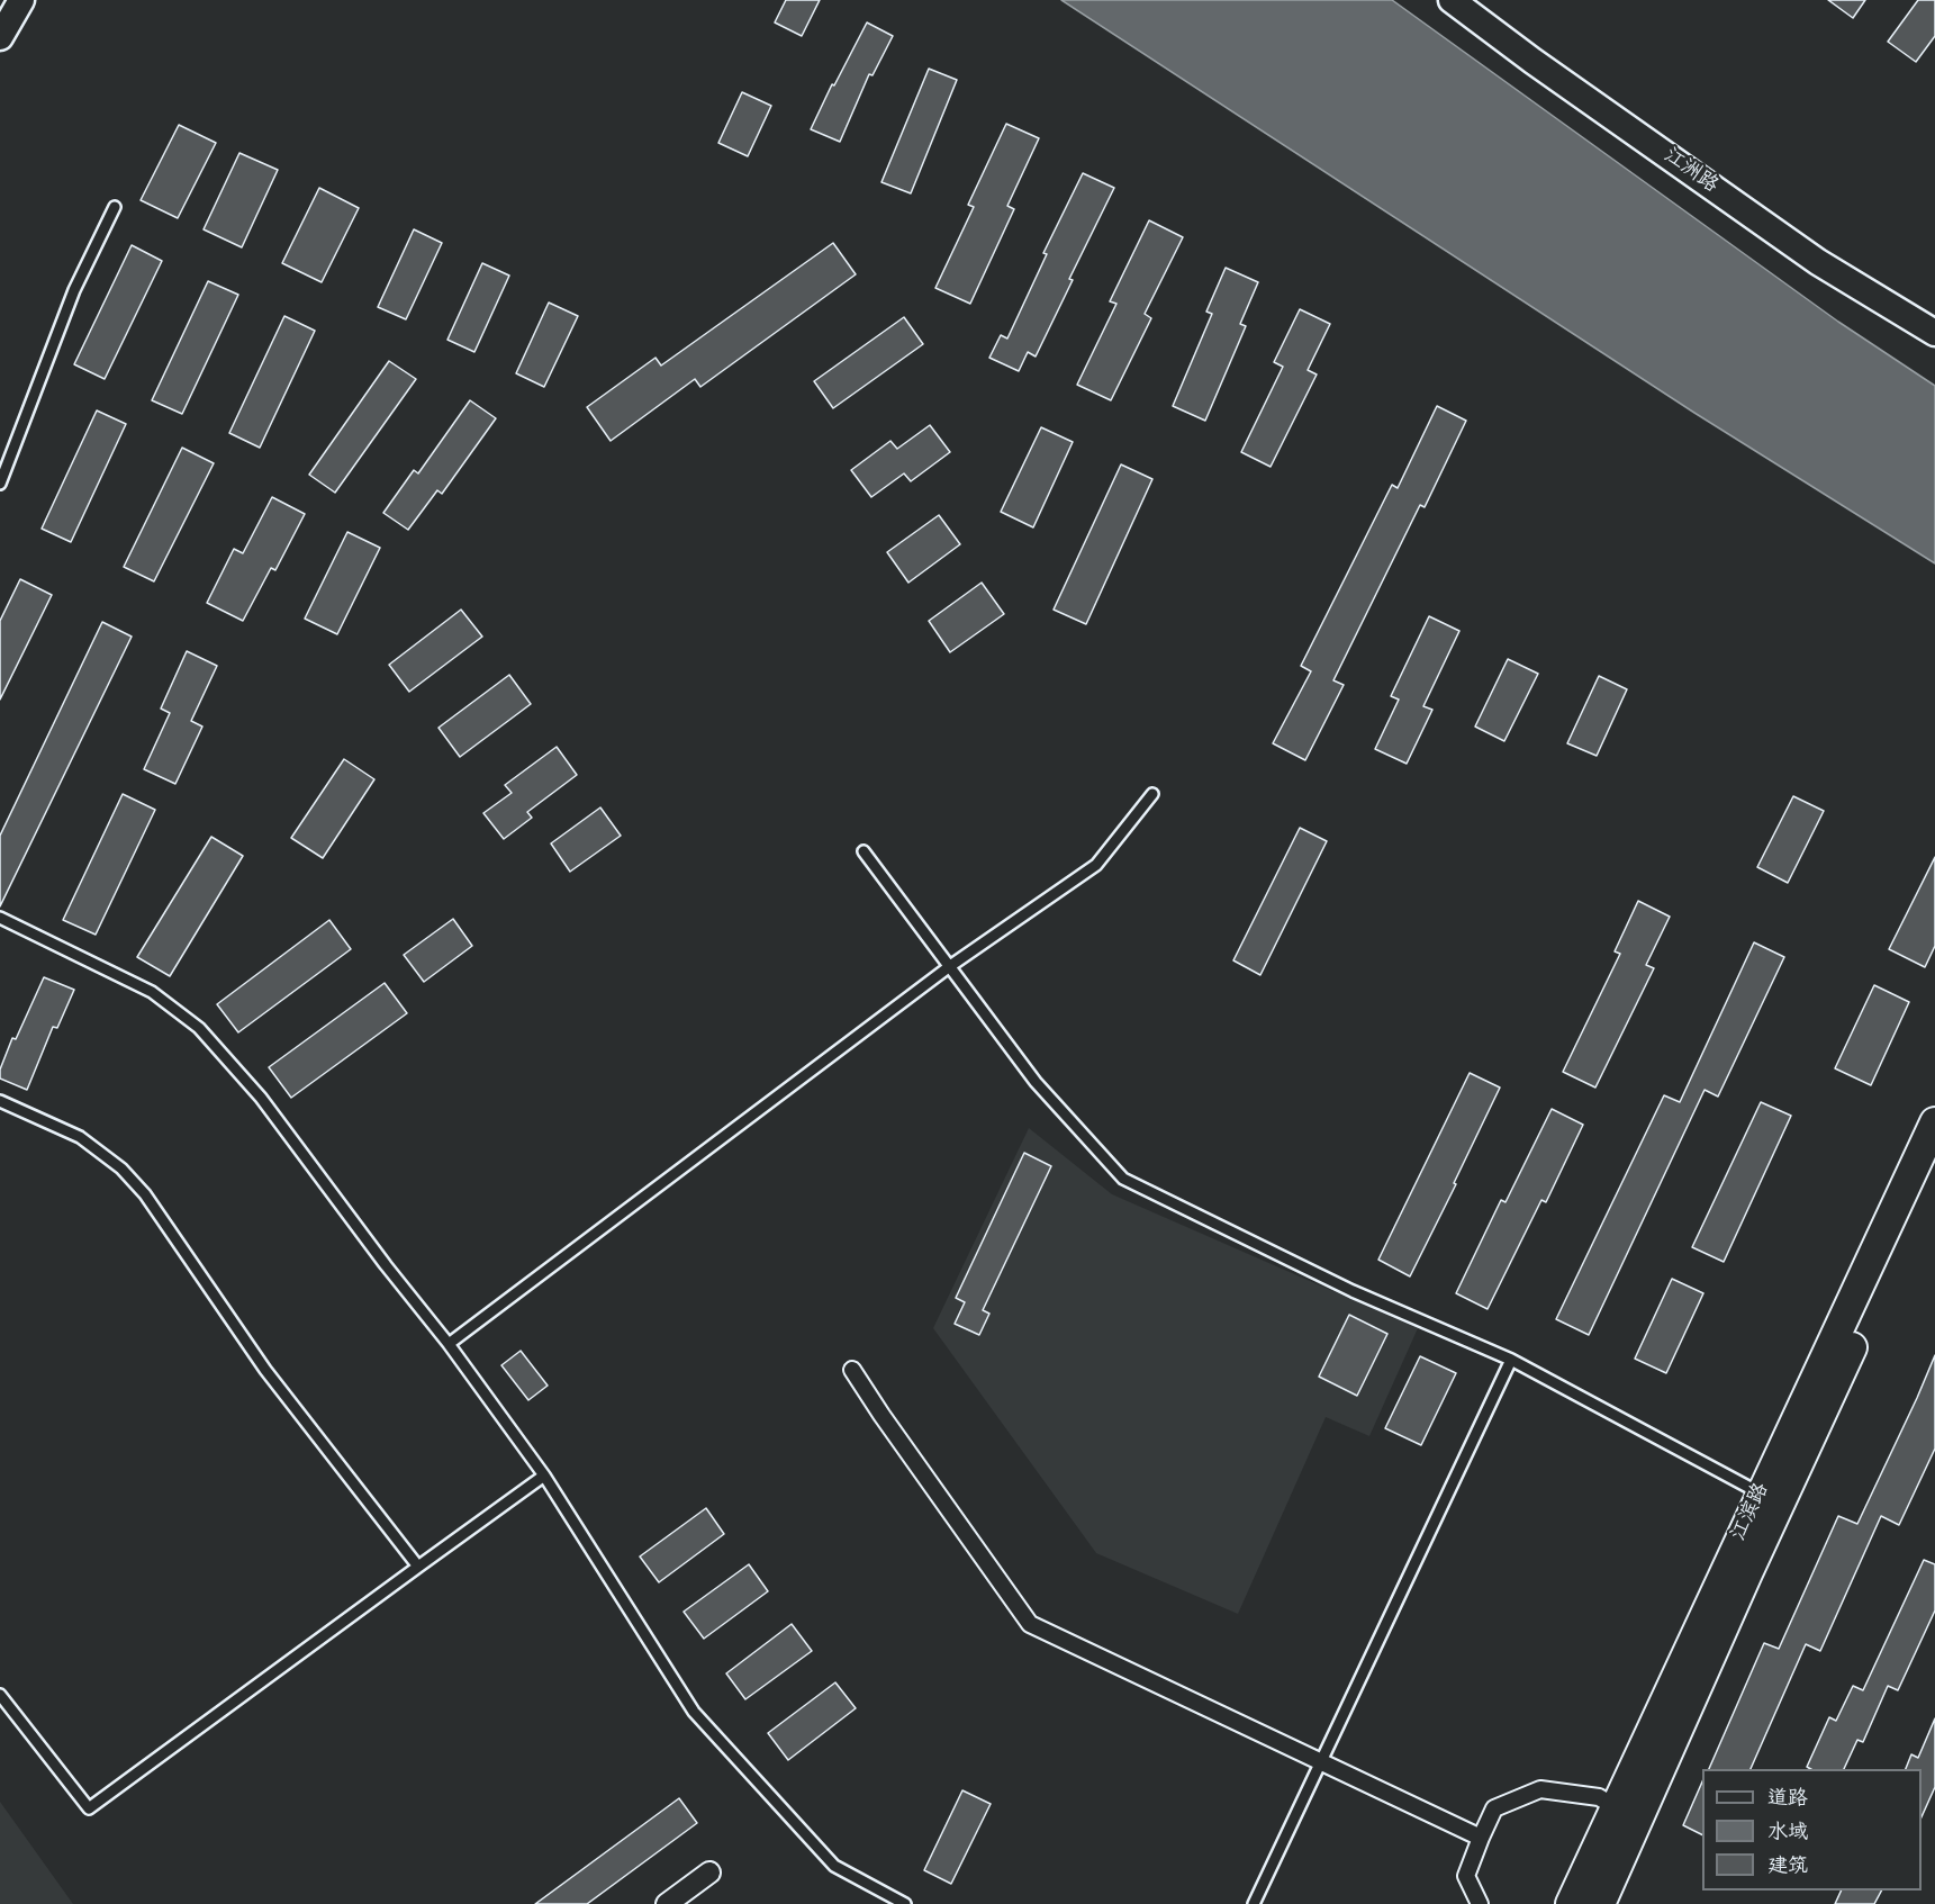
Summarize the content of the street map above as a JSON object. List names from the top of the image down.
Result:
{
  "streets": {
    "main road": ["江滨路"],
    "street": ["江洲路"]
  },
  "legend": ["道路", "水域", "建筑"]
}
